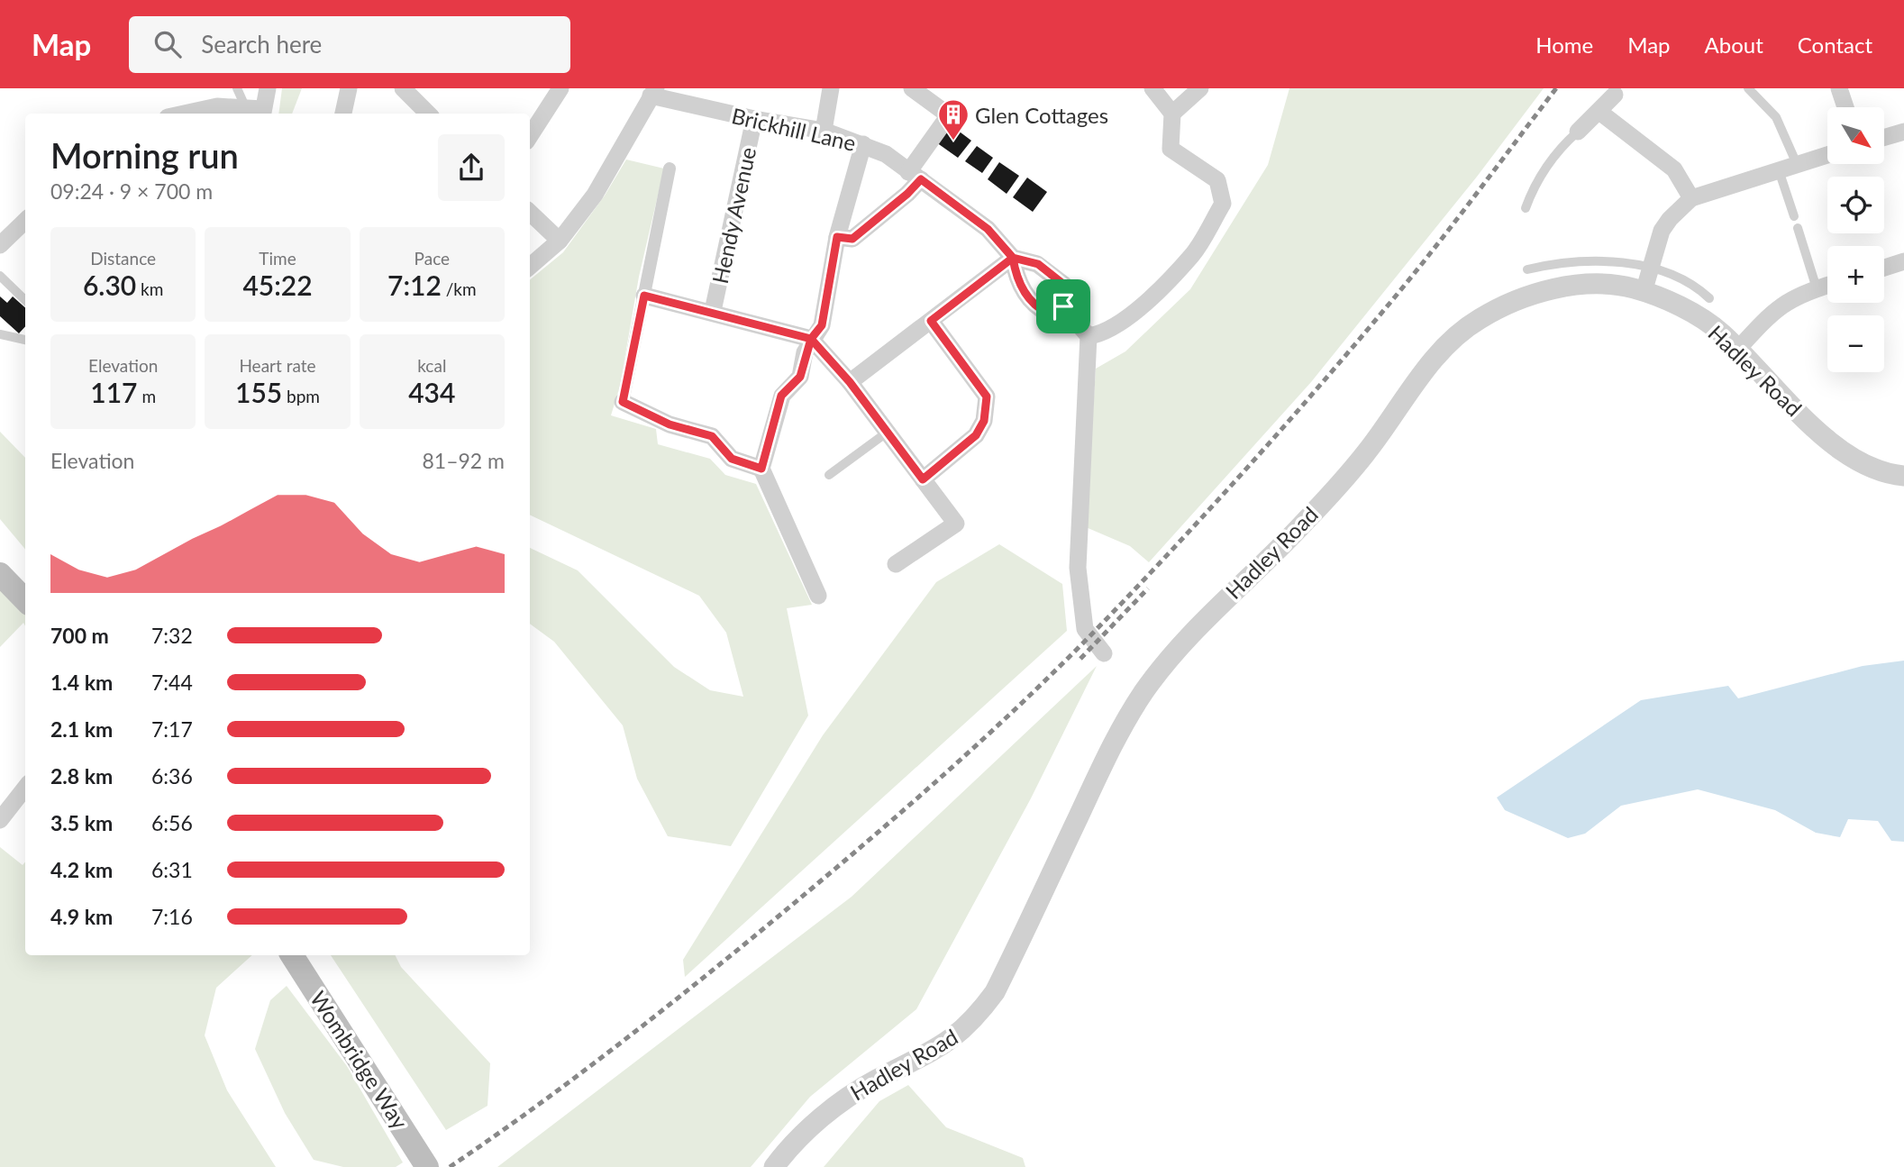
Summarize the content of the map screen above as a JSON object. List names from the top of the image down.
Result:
{
  "streets": {
    "main road": ["Wombridge Way"],
    "street": ["Brickhill Lane", "Hendy Avenue", "Hadley Road"]
  },
  "crossings": [
    ["Brickhill Lane", "Hendy Avenue"]
  ],
  "places": {
    "building": ["Glen Cottages"]
  },
  "north": "bottom right",
  "page": {
    "header": "Map",
    "search": "Search here",
    "nav": [
      "Home",
      "Map",
      "About",
      "Contact"
    ],
    "map_buttons": ["+", "−"],
    "heading": ["Morning run", "09:24 · 9 × 700 m"],
    "stats": [
      ["Distance", "6.30 km"],
      ["Time", "45:22"],
      ["Pace", "7:12 /km"],
      ["Elevation", "117 m"],
      ["Heart rate", "155 bpm"],
      ["kcal", "434"]
    ],
    "chart": ["Elevation", "81–92 m"],
    "list": [
      {
        "name": "700 m",
        "note": "7:32"
      },
      {
        "name": "1.4 km",
        "note": "7:44"
      },
      {
        "name": "2.1 km",
        "note": "7:17"
      },
      {
        "name": "2.8 km",
        "note": "6:36"
      },
      {
        "name": "3.5 km",
        "note": "6:56"
      },
      {
        "name": "4.2 km",
        "note": "6:31"
      },
      {
        "name": "4.9 km",
        "note": "7:16"
      }
    ]
  }
}
